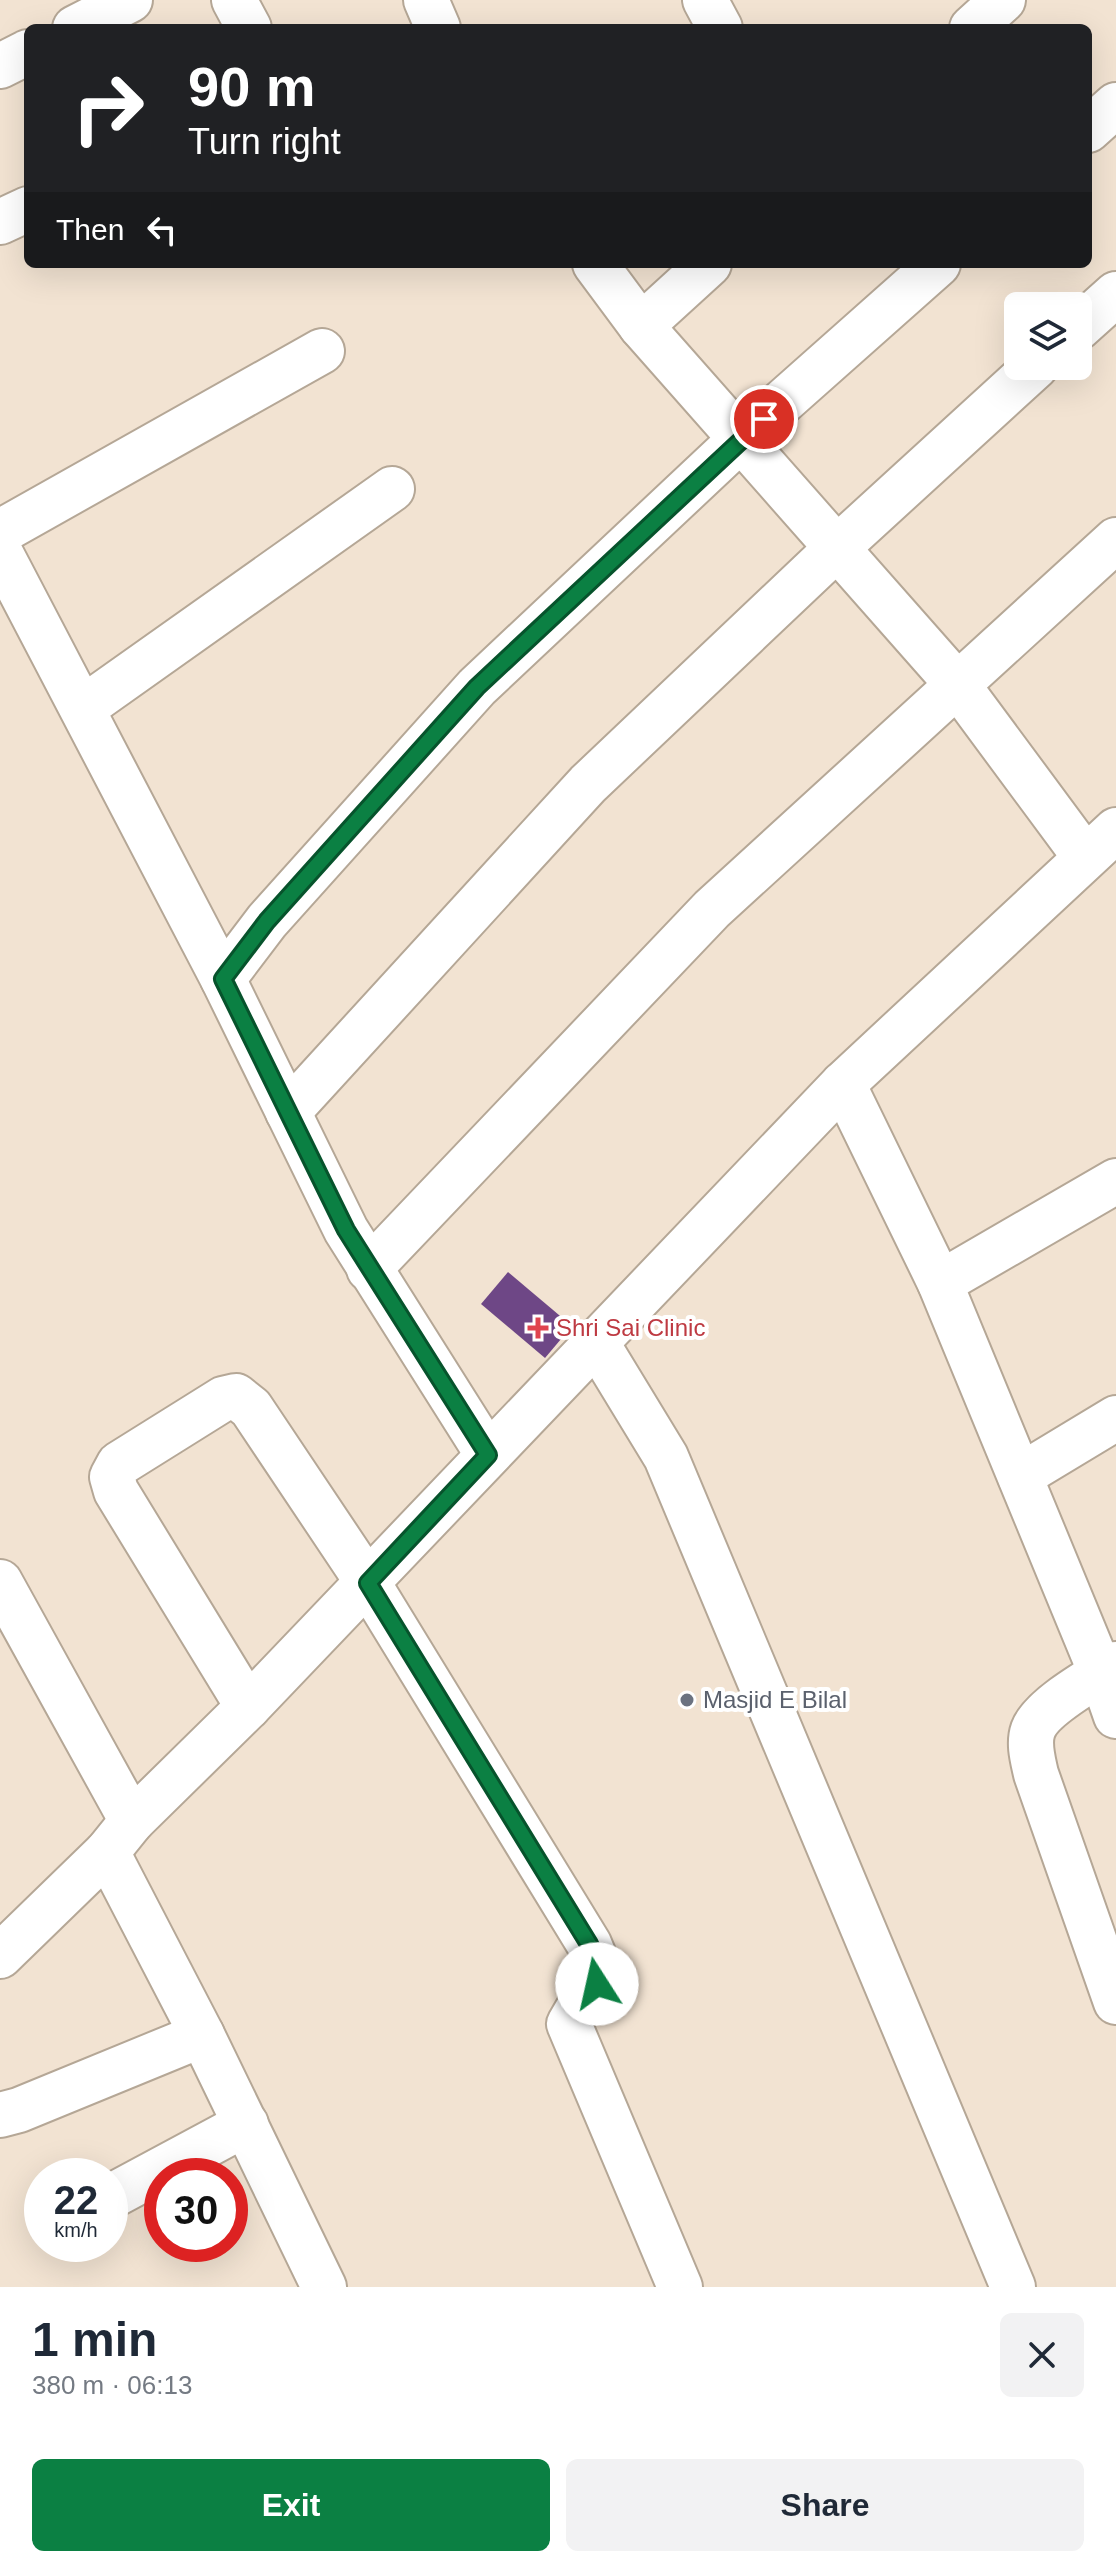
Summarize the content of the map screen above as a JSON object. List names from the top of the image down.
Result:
{
  "places": {
    "health": ["Shri Sai Clinic"],
    "other": ["Masjid E Bilal"]
  },
  "page": {
    "turn": ["90 m", "Turn right"],
    "then": "Then",
    "speed": "22 km/h",
    "limit": "30",
    "heading": ["1 min", "380 m · 06:13"],
    "buttons": ["Exit", "Share"]
  }
}
